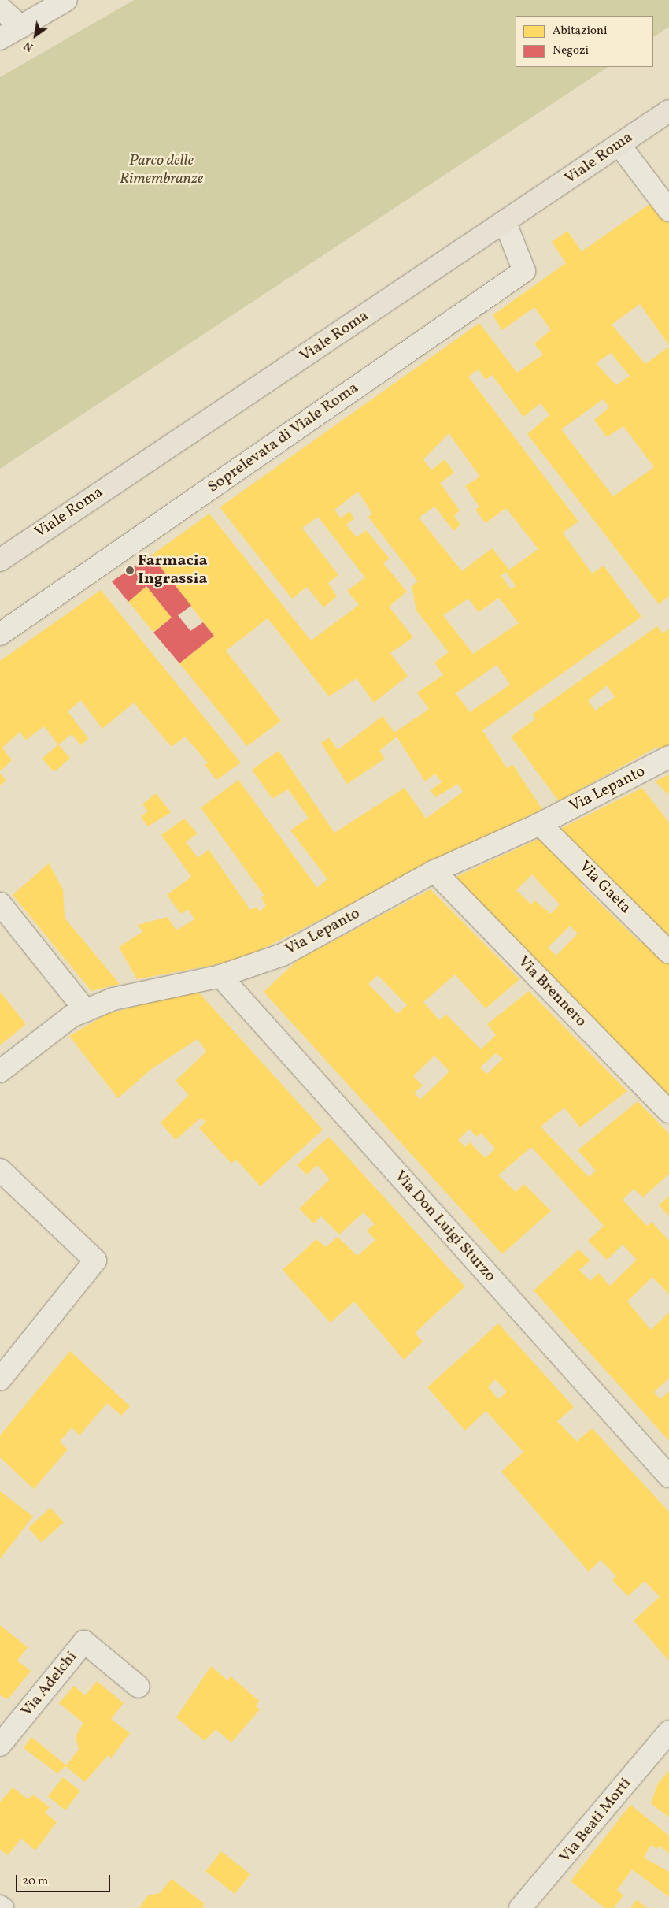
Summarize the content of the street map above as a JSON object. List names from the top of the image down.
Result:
{
  "streets": {
    "main road": ["Viale Roma"],
    "street": [
      "Soprelevata di Viale Roma",
      "Via Lepanto",
      "Via Gaeta",
      "Via Brennero",
      "Via Don Luigi Sturzo",
      "Via Adelchi",
      "Via Beati Morti"
    ]
  },
  "crossings": [
    ["Viale Roma", "Soprelevata di Viale Roma"],
    ["Via Lepanto", "Via Gaeta"],
    ["Via Lepanto", "Via Brennero"],
    ["Via Lepanto", "Via Don Luigi Sturzo"]
  ],
  "parks": ["Parco delle Rimembranze"],
  "places": ["Farmacia Ingrassia"],
  "legend": ["Abitazioni", "Negozi"],
  "scale_bar": "20 m",
  "north": "bottom left"
}
